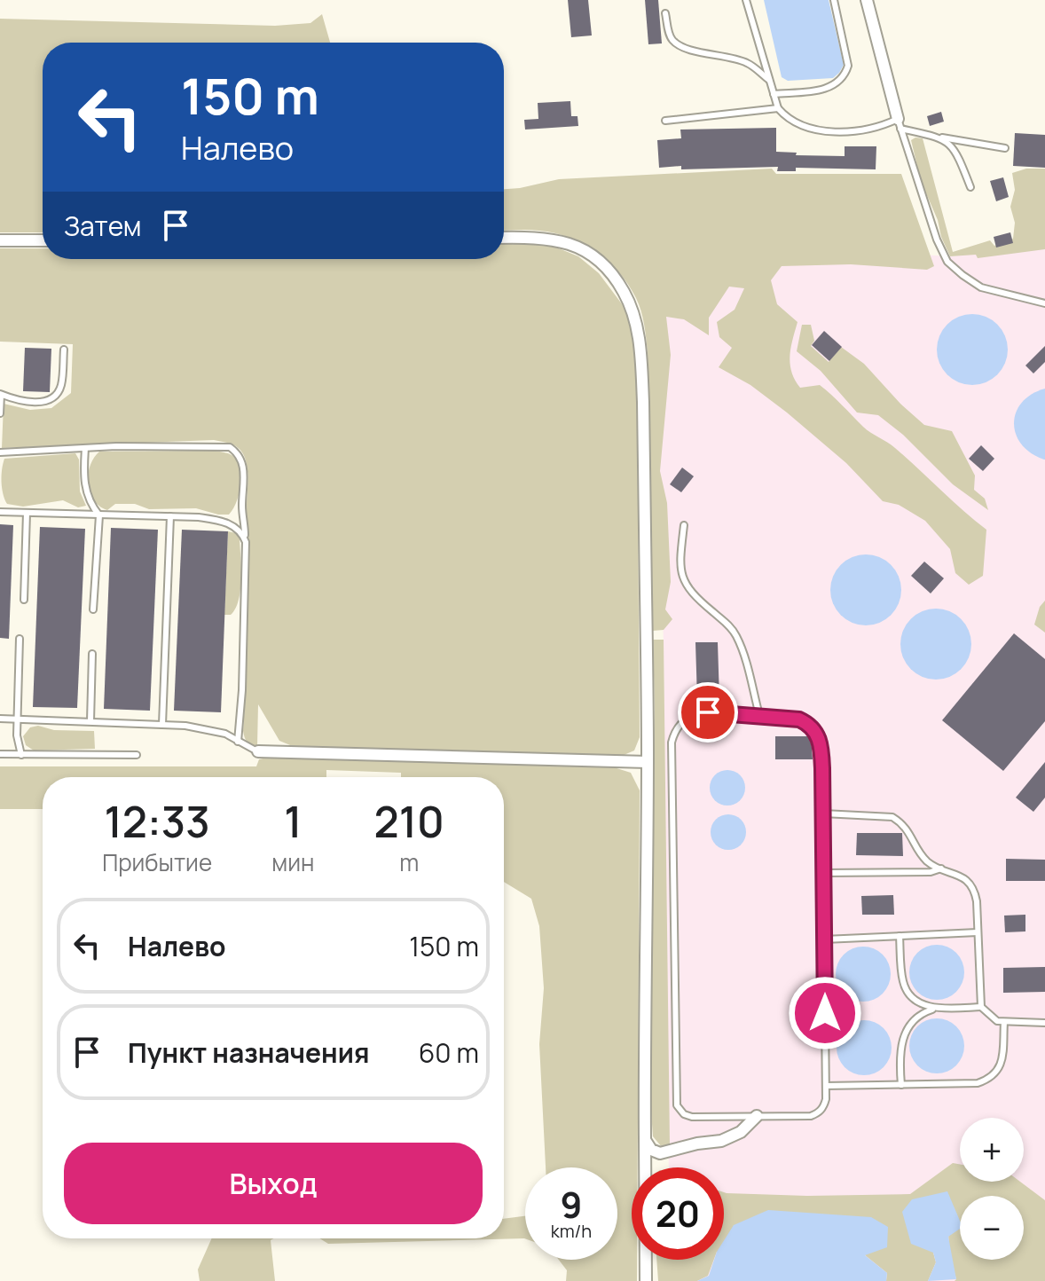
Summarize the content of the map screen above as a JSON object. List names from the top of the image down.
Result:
{
  "page": {
    "turn": ["150 m", "Налево"],
    "then": "Затем",
    "eta": [
      "12:33",
      "Прибытие",
      "1",
      "мин",
      "210",
      "m"
    ],
    "list": [
      {
        "name": "Налево",
        "value": "150 m"
      },
      {
        "name": "Пункт назначения",
        "value": "60 m"
      }
    ],
    "map_buttons": ["+", "−"],
    "buttons": "Выход",
    "speed": "9 km/h",
    "limit": "20"
  }
}
